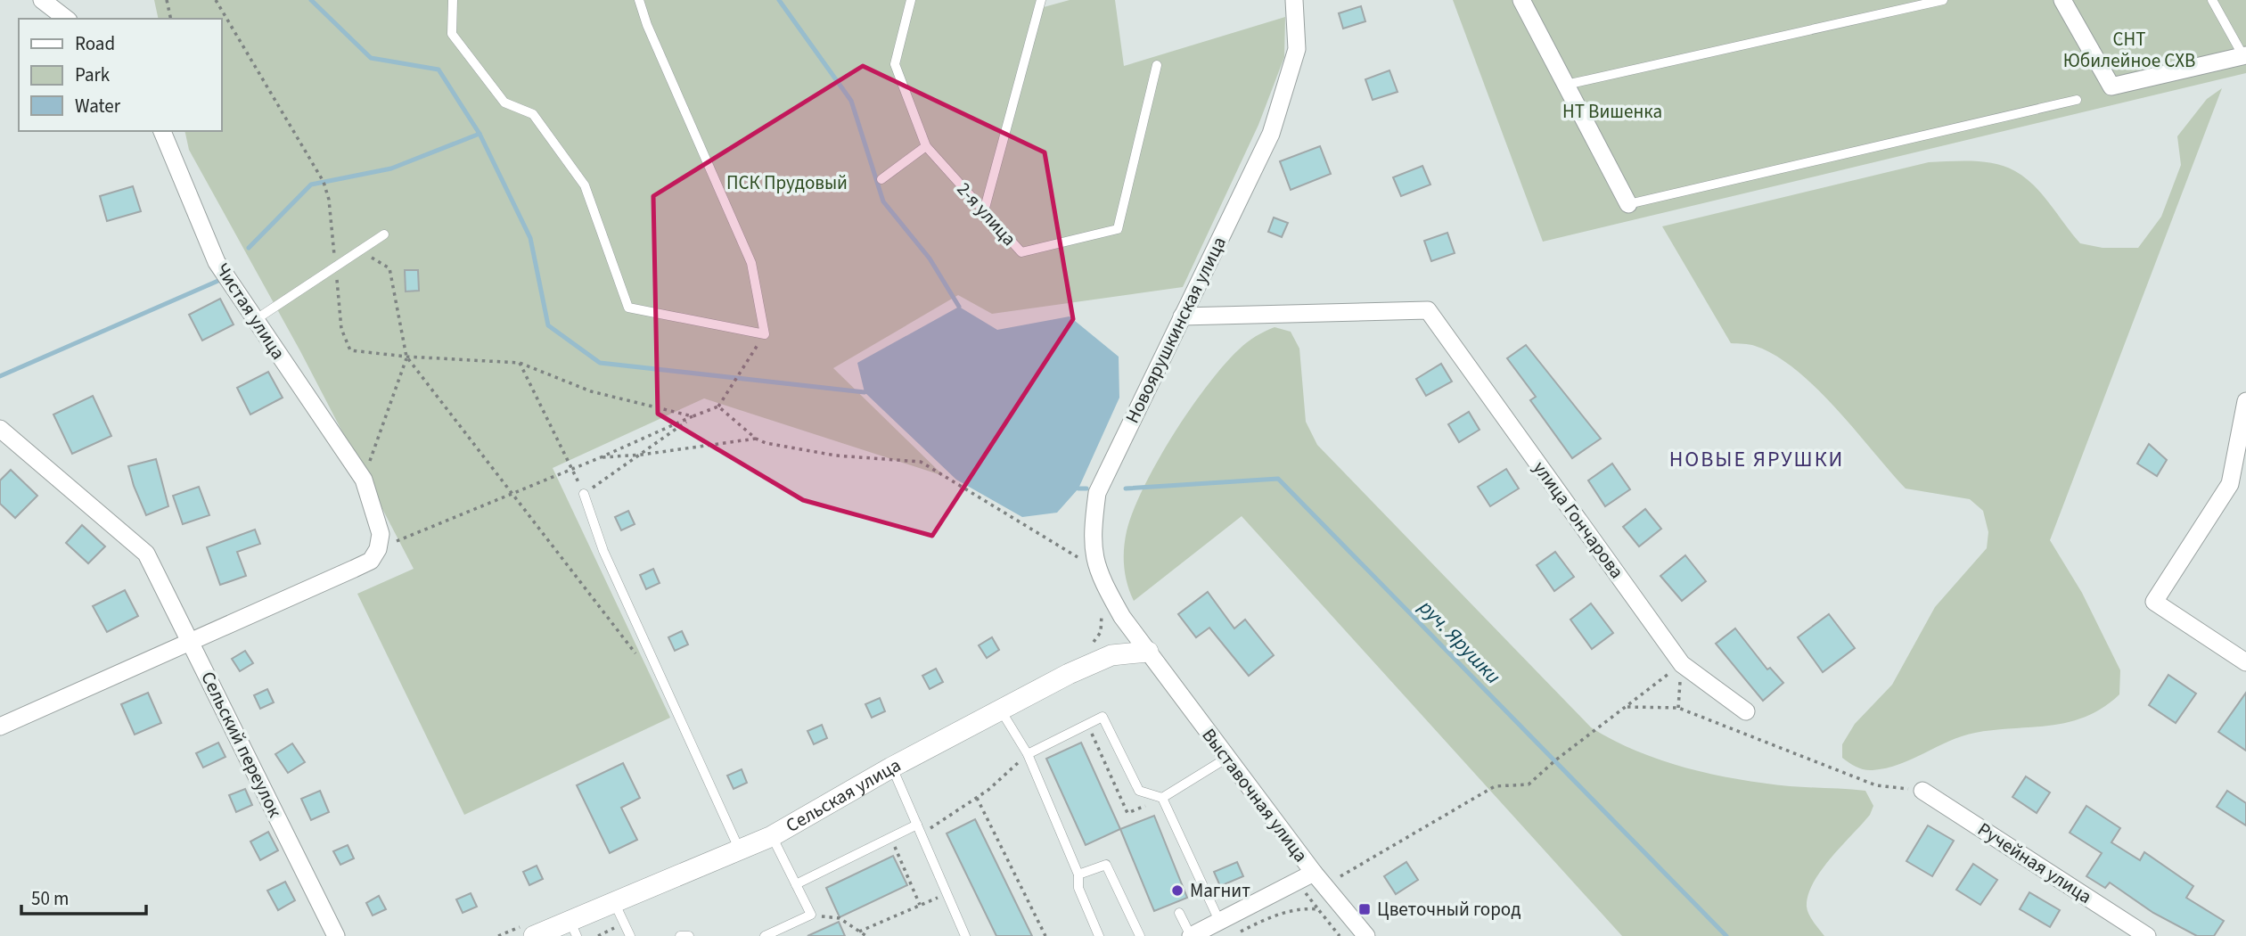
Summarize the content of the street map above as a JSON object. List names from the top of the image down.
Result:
{
  "streets": {
    "street": [
      "Чистая улица",
      "Новоярушкинская улица",
      "улица Гончарова",
      "Сельский переулок",
      "Сельская улица",
      "Выставочная улица",
      "Ручейная улица"
    ],
    "lane": ["2-я улица"]
  },
  "crossings": [
    ["Новоярушкинская улица", "улица Гончарова"],
    ["Новоярушкинская улица", "Сельская улица"],
    ["Новоярушкинская улица", "Выставочная улица"],
    ["Сельская улица", "Выставочная улица"]
  ],
  "districts": ["НОВЫЕ ЯРУШКИ"],
  "water": ["руч. Ярушки"],
  "parks": ["СНТ Юбилейное СХВ", "НТ Вишенка", "ПСК Прудовый"],
  "places": {
    "other": ["Магнит"],
    "transit": ["Цветочный город"]
  },
  "legend": ["Road", "Park", "Water"],
  "scale_bar": "50 m"
}
